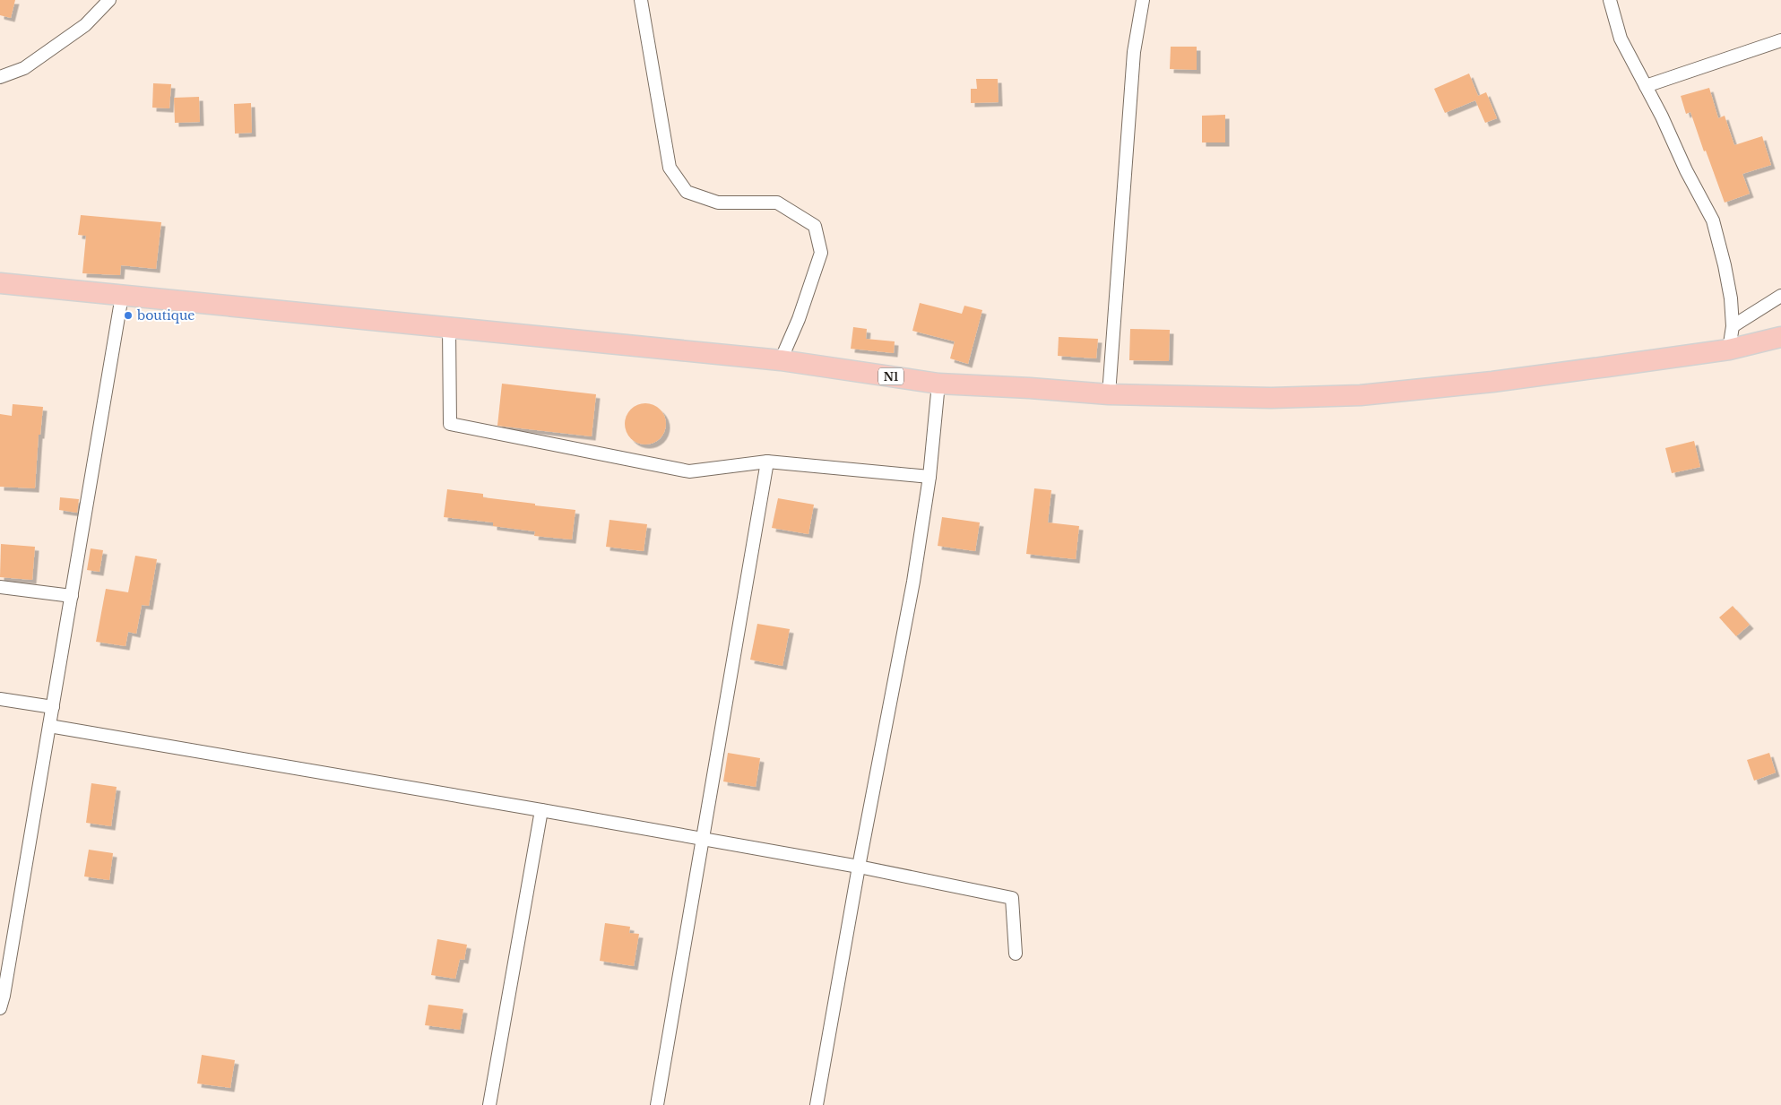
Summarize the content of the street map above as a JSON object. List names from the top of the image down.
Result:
{
  "streets": {
    "highway": ["N1"]
  },
  "places": ["boutique"]
}
